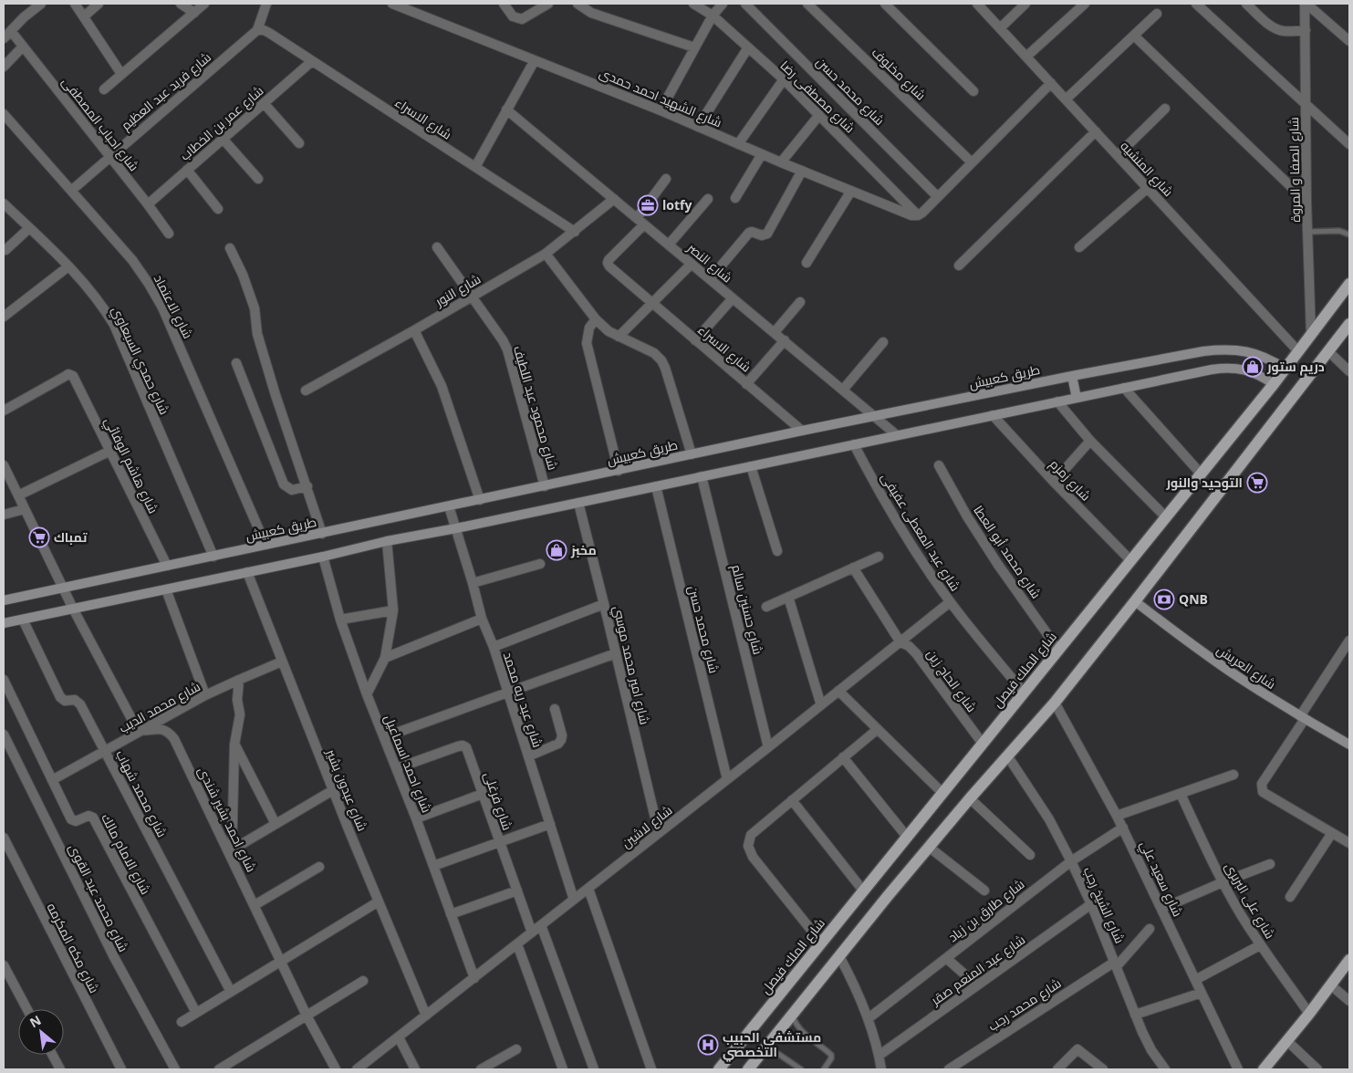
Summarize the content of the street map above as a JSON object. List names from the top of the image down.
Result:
{
  "streets": {
    "main road": ["شارع الملك فيصل"],
    "street": [
      "شارع مخلوف",
      "شارع فريد عبد العظيم",
      "شارع محمد حسن",
      "شارع مصطفى رضا",
      "شارع الشهيد احمد حمدى",
      "شارع الاسراء",
      "شارع عمر بن الخطاب",
      "شارع احباب المصطفى",
      "شارع المنشيه",
      "شارع الصفا و المروة",
      "شارع النصر",
      "شارع النور",
      "شارع الاعتماد",
      "شارع حمدي السبعاوي",
      "طريق كعبيش",
      "شارع محمود عبد اللطيف",
      "شارع هاشم الوفائي",
      "شارع زمزم",
      "شارع عبد المعطى عفيفى",
      "شارع محمد أبو العطا",
      "شارع حسنين سالم",
      "شارع امير محمد موسي",
      "شارع العريش",
      "شارع الحاج زين",
      "شارع عبد ريه محمد",
      "شارع محمد الديب",
      "شارع احمد اسماعيل",
      "شارع عبدون بشير",
      "شارع محمد شهاب",
      "شارع فرغلى",
      "شارع احمد بشير شندى",
      "شارع لاشين",
      "شارع الامام مالك",
      "شارع سعيد علي",
      "شارع محمد عبد القوى",
      "شارع على البربرى",
      "شارع الشيخ رجب",
      "شارع طارق بن زياد",
      "شارع مكه المكرمه",
      "شارع عبد المنعم صقر",
      "شارع محمد رجب"
    ]
  },
  "crossings": [
    ["شارع فريد عبد العظيم", "شارع الاسراء"],
    ["شارع فريد عبد العظيم", "شارع احباب المصطفى"],
    ["شارع فريد عبد العظيم", "شارع الاعتماد"],
    ["شارع محمد حسن", "شارع لاشين"],
    ["شارع مصطفى رضا", "شارع الشهيد احمد حمدى"],
    ["شارع الاسراء", "شارع عمر بن الخطاب"],
    ["شارع الاسراء", "شارع النصر"],
    ["شارع الاسراء", "شارع النور"],
    ["شارع الاسراء", "طريق كعبيش"],
    ["شارع عمر بن الخطاب", "شارع احباب المصطفى"],
    ["شارع المنشيه", "شارع الملك فيصل"],
    ["شارع الصفا و المروة", "شارع الملك فيصل"],
    ["شارع النصر", "شارع النور"],
    ["شارع النصر", "طريق كعبيش"],
    ["شارع النور", "شارع محمود عبد اللطيف"],
    ["شارع الاعتماد", "طريق كعبيش"],
    ["شارع حمدي السبعاوي", "طريق كعبيش"],
    ["طريق كعبيش", "شارع محمود عبد اللطيف"],
    ["طريق كعبيش", "شارع هاشم الوفائي"],
    ["طريق كعبيش", "شارع الملك فيصل"],
    ["طريق كعبيش", "شارع عبد ريه محمد"],
    ["شارع زمزم", "شارع الملك فيصل"],
    ["شارع عبد المعطى عفيفى", "شارع الملك فيصل"],
    ["شارع عبد المعطى عفيفى", "شارع لاشين"],
    ["شارع محمد أبو العطا", "شارع الملك فيصل"],
    ["شارع حسنين سالم", "شارع لاشين"],
    ["شارع امير محمد موسي", "شارع لاشين"],
    ["شارع الملك فيصل", "شارع الحاج زين"],
    ["شارع الحاج زين", "شارع لاشين"],
    ["شارع عبد ريه محمد", "شارع لاشين"],
    ["شارع محمد الديب", "شارع عبدون بشير"],
    ["شارع محمد الديب", "شارع محمد شهاب"],
    ["شارع محمد الديب", "شارع احمد بشير شندى"],
    ["شارع محمد الديب", "شارع الامام مالك"],
    ["شارع احمد اسماعيل", "شارع فرغلى"],
    ["شارع احمد اسماعيل", "شارع لاشين"],
    ["شارع عبدون بشير", "شارع لاشين"],
    ["شارع فرغلى", "شارع لاشين"],
    ["شارع سعيد علي", "شارع طارق بن زياد"],
    ["شارع الشيخ رجب", "شارع طارق بن زياد"],
    ["شارع الشيخ رجب", "شارع عبد المنعم صقر"],
    ["شارع الشيخ رجب", "شارع محمد رجب"]
  ],
  "places": {
    "office": ["lotfy"],
    "shop": ["دريم ستور", "مخبز"],
    "supermarket": ["التوحيد والنور", "تمباك"],
    "bank": ["QNB"],
    "hospital": ["مستشفى الحبيب التخصصي"]
  },
  "north": "top left"
}
